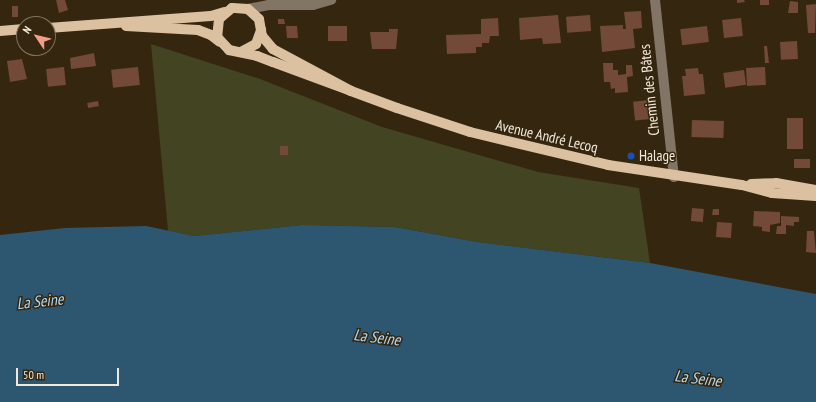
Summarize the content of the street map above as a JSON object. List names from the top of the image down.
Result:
{
  "streets": {
    "main road": ["Avenue André Lecoq"],
    "street": ["Chemin des Bâtes"]
  },
  "crossings": [
    ["Chemin des Bâtes", "Avenue André Lecoq"]
  ],
  "water": ["La Seine"],
  "places": ["Halage"],
  "scale_bar": "50 m",
  "north": "top left"
}
